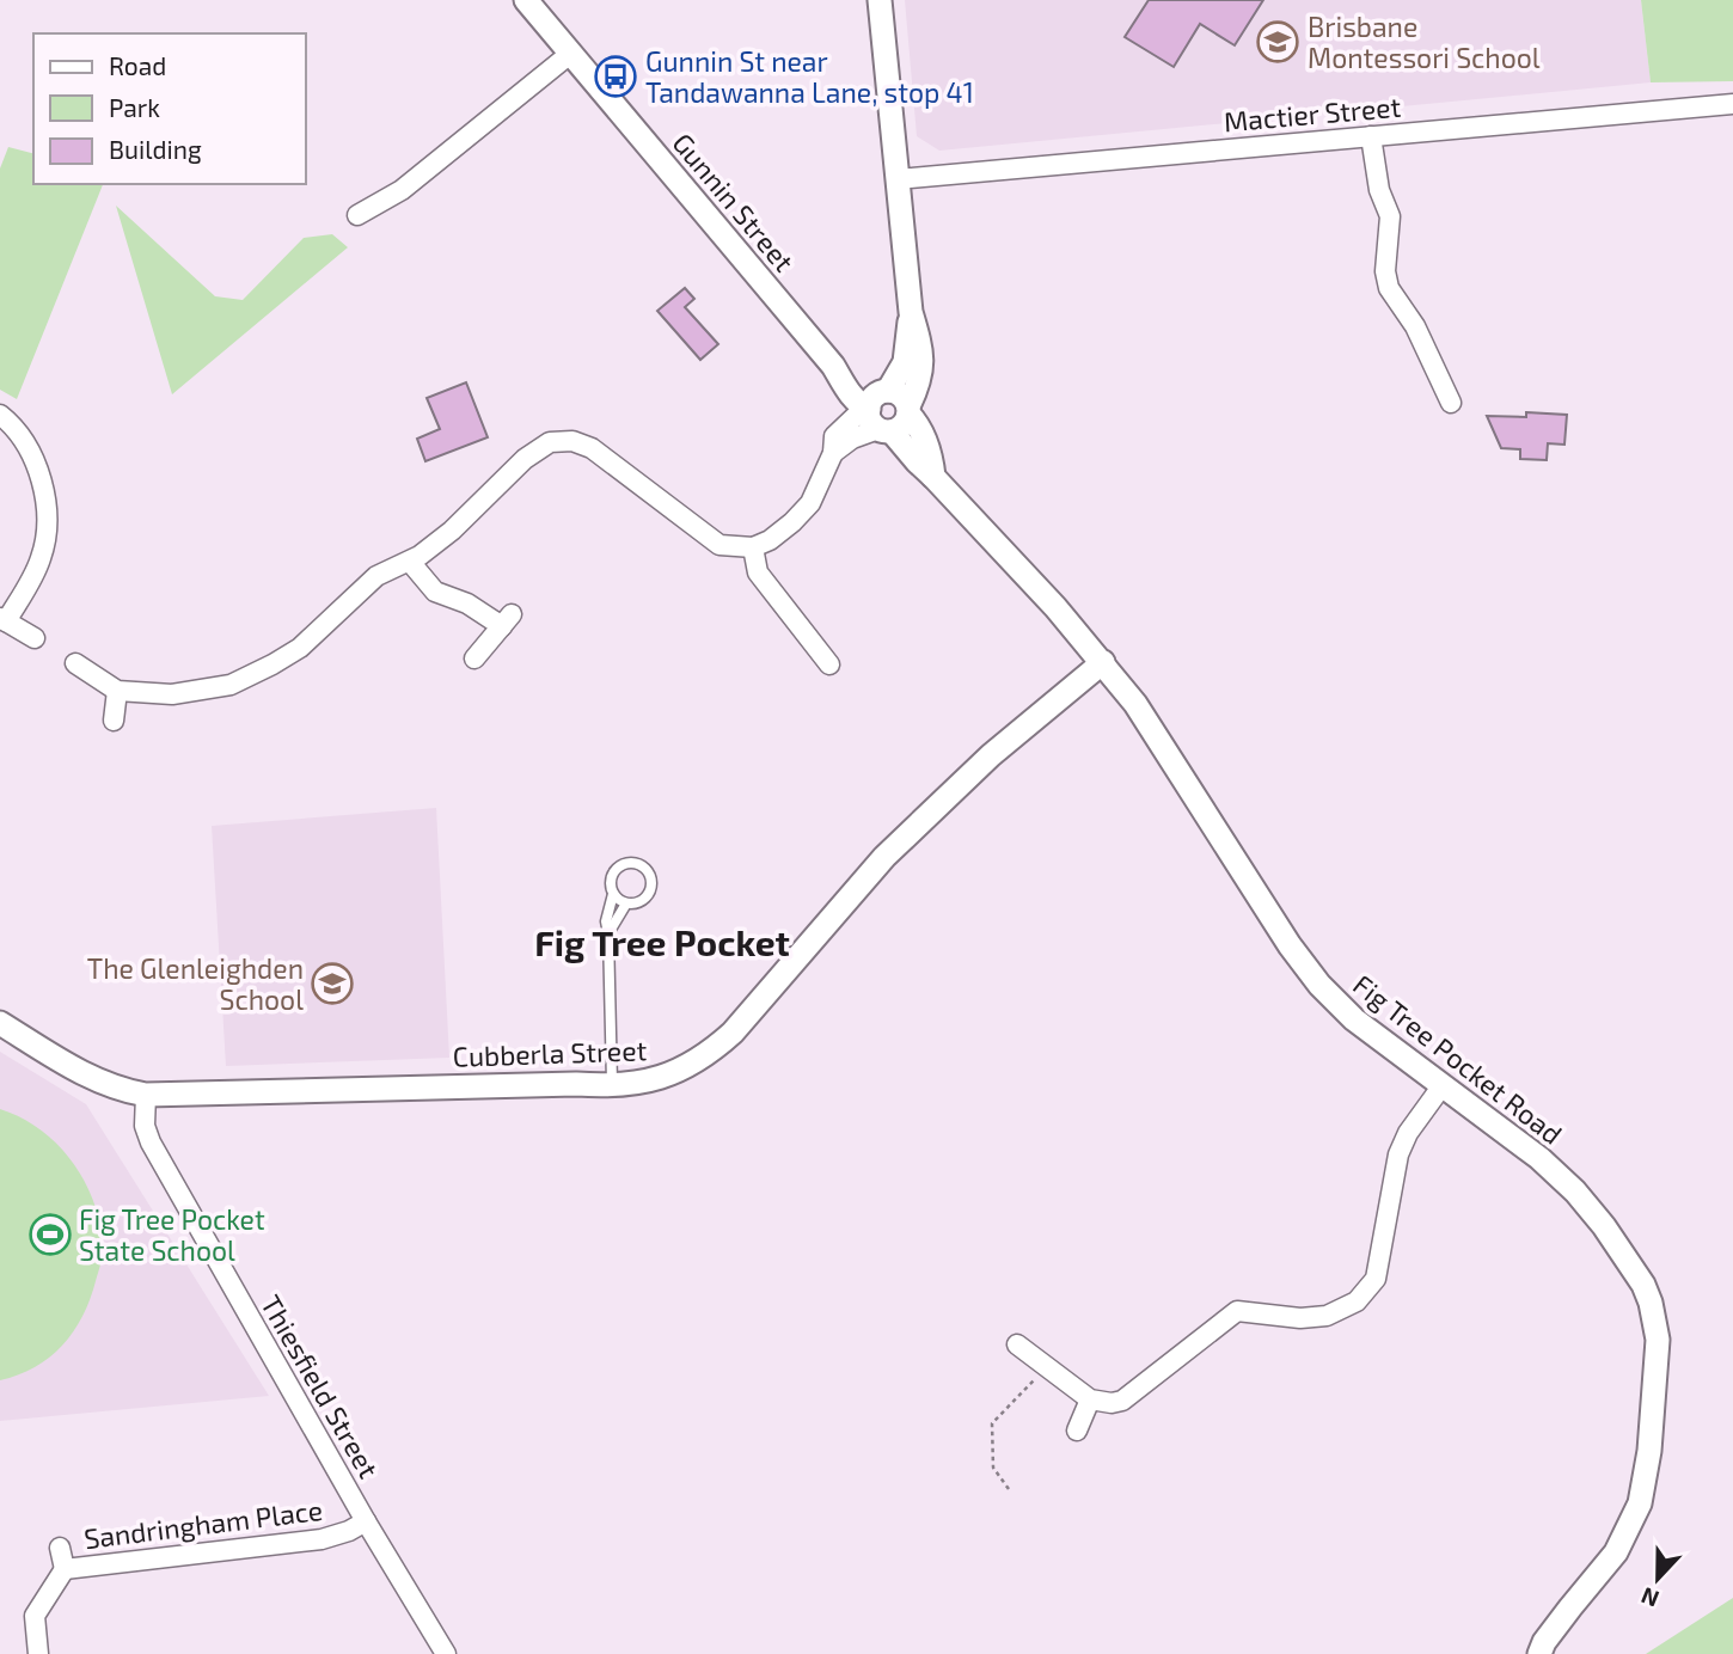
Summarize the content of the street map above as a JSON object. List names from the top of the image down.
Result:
{
  "streets": {
    "street": [
      "Mactier Street",
      "Gunnin Street",
      "Cubberla Street",
      "Fig Tree Pocket Road",
      "Thiesfield Street",
      "Sandringham Place"
    ]
  },
  "crossings": [
    ["Gunnin Street", "Fig Tree Pocket Road"],
    ["Cubberla Street", "Fig Tree Pocket Road"],
    ["Cubberla Street", "Thiesfield Street"],
    ["Thiesfield Street", "Sandringham Place"]
  ],
  "districts": ["Fig Tree Pocket"],
  "places": {
    "school or university": ["Brisbane Montessori School", "The Glenleighden School"],
    "bus stop": ["Gunnin St near Tandawanna Lane, stop 41"],
    "sports": ["Fig Tree Pocket State School"]
  },
  "legend": ["Road", "Park", "Building"],
  "north": "bottom"
}
